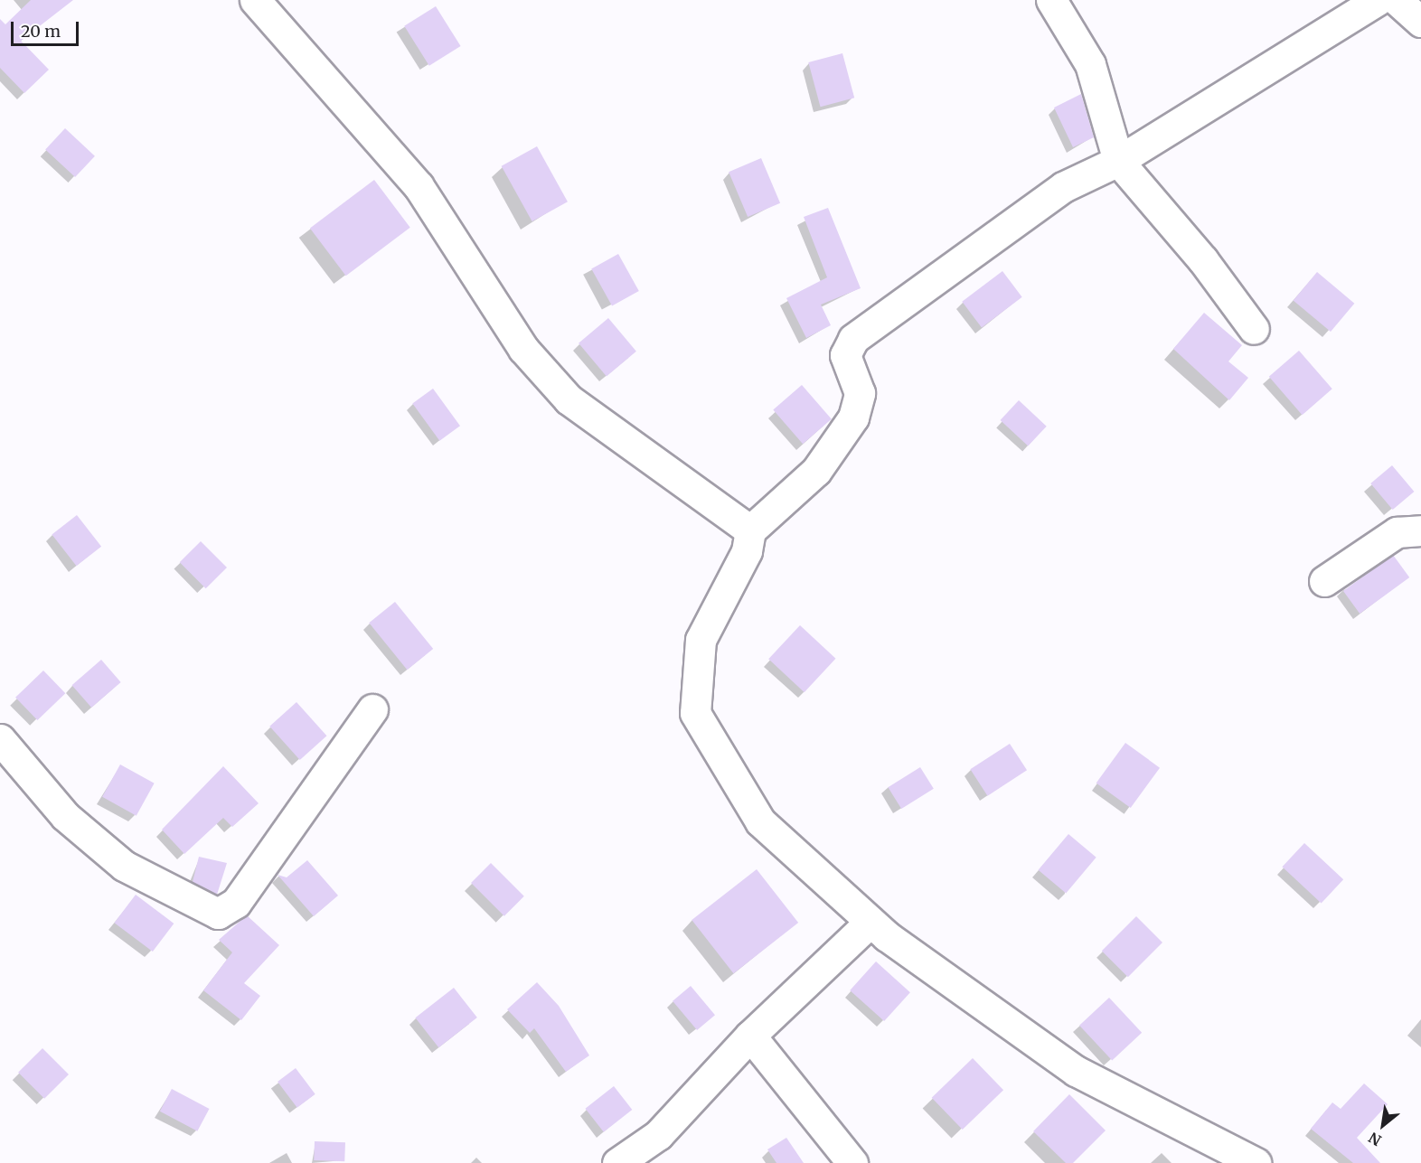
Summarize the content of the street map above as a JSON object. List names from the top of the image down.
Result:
{
  "scale_bar": "20 m",
  "north": "bottom left"
}
